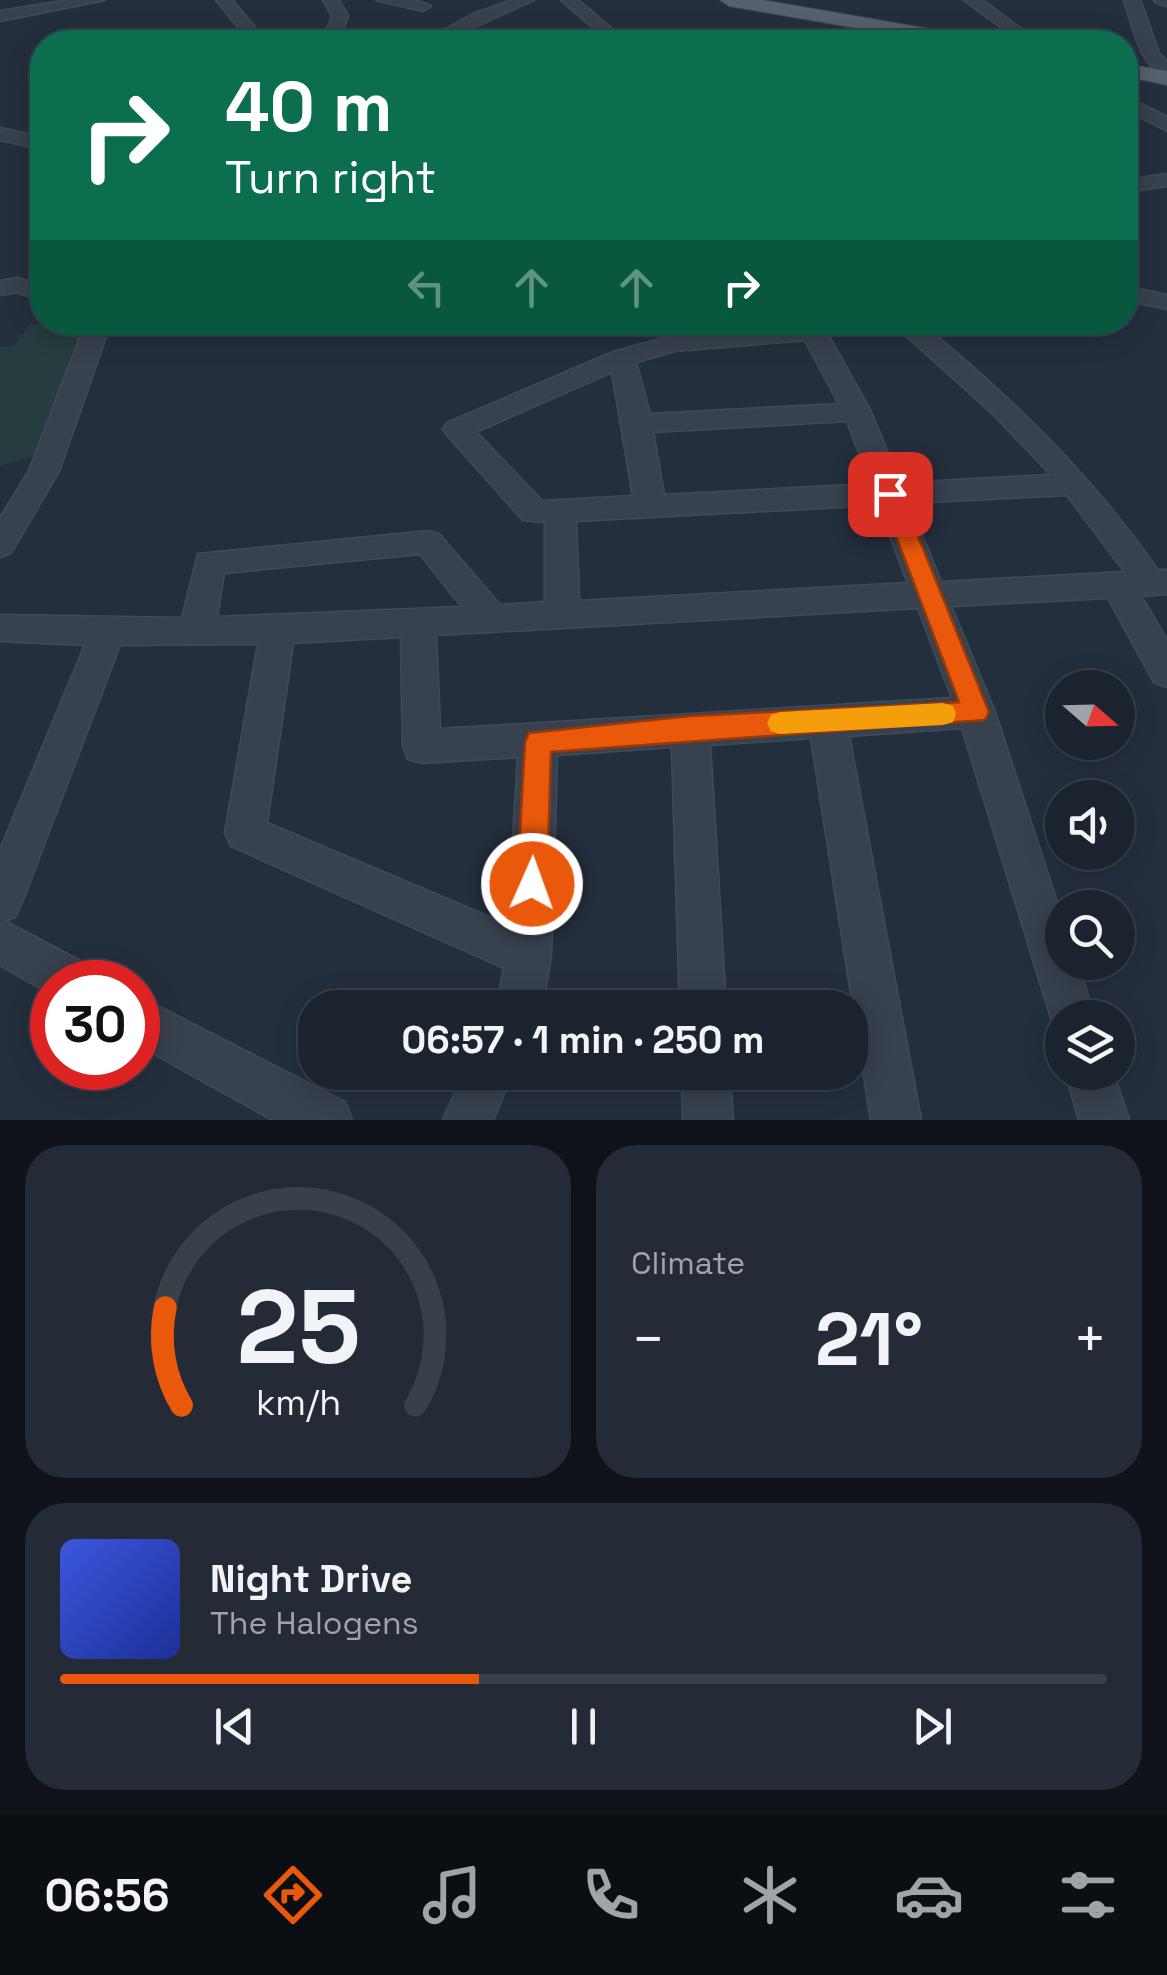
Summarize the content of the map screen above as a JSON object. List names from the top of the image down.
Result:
{
  "north": "right",
  "page": {
    "turn": ["40 m", "Turn right"],
    "limit": "30",
    "trip": "06:57 · 1 min · 250 m",
    "tile": "Climate",
    "heat": ["−", "21°", "+"],
    "song": ["Night Drive", "The Halogens"],
    "tabs": "06:56",
    "gauge": ["25", "km/h"]
  }
}
